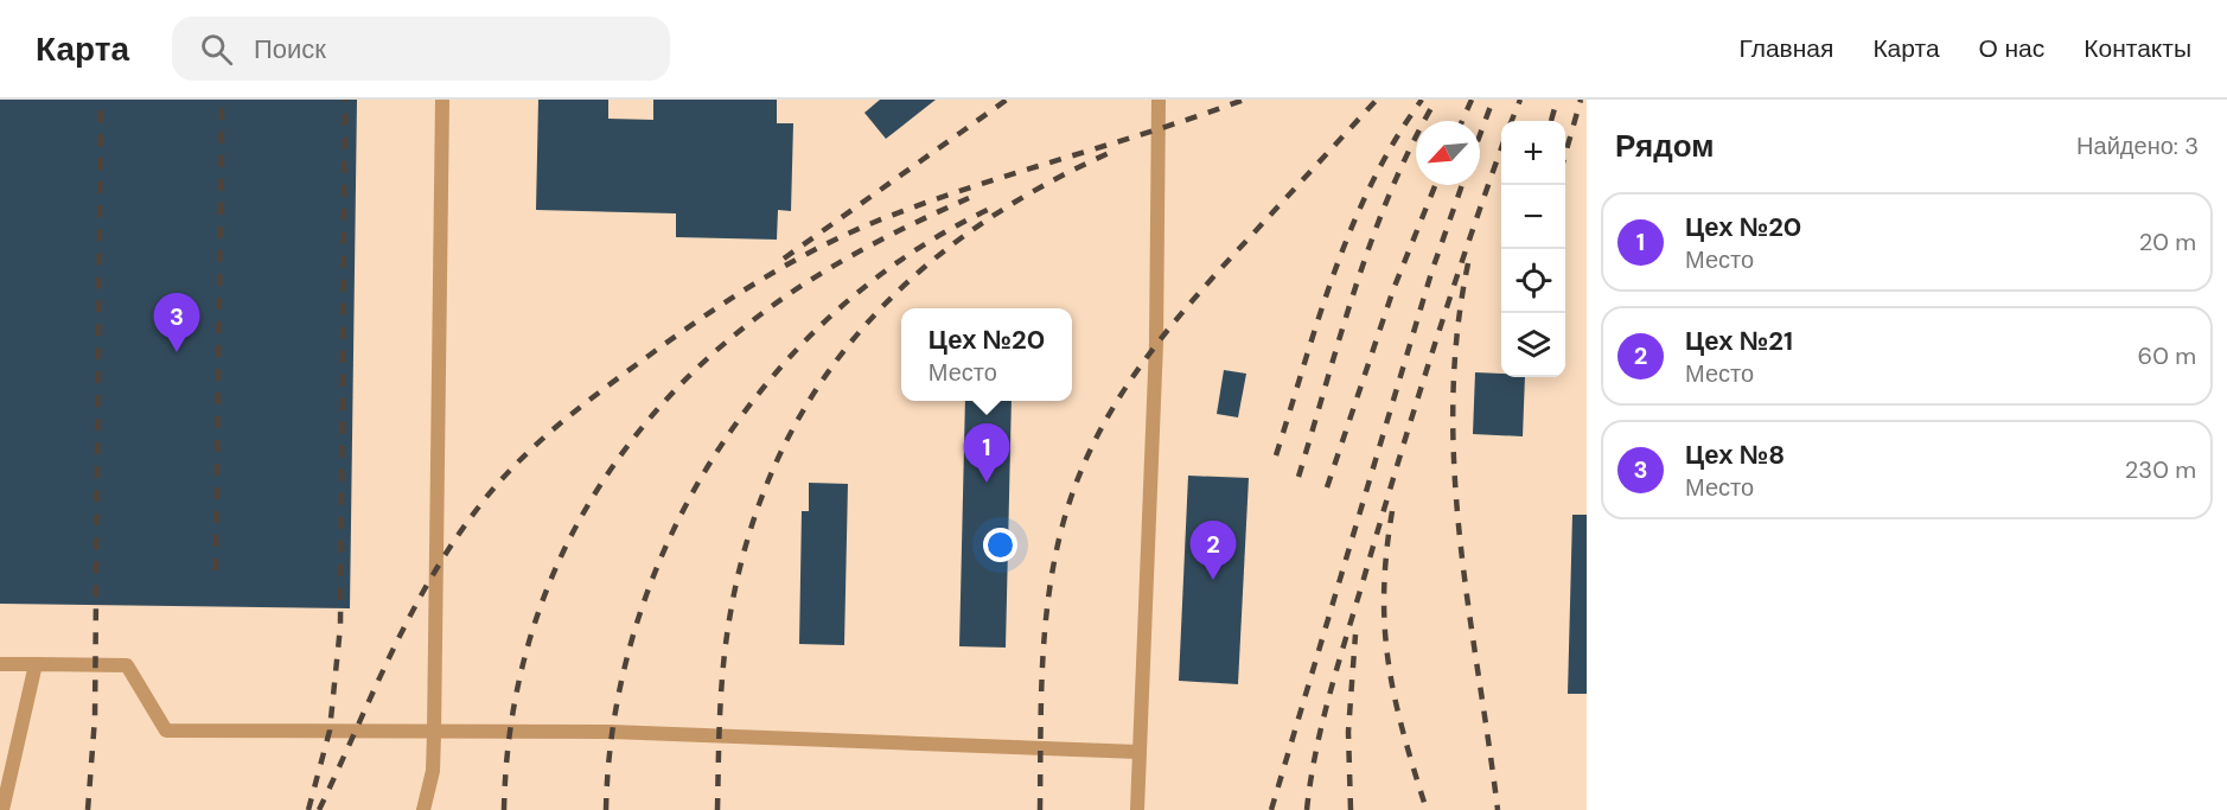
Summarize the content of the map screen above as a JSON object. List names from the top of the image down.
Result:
{
  "north": "bottom left",
  "page": {
    "header": "Карта",
    "search": "Поиск",
    "nav": [
      "Главная",
      "Карта",
      "О нас",
      "Контакты"
    ],
    "heading": ["Рядом", "Найдено: 3"],
    "map_buttons": ["+", "−"],
    "list": [
      {
        "mark": "1",
        "name": "Цех №20",
        "note": "Место",
        "value": "20 m"
      },
      {
        "mark": "2",
        "name": "Цех №21",
        "note": "Место",
        "value": "60 m"
      },
      {
        "mark": "3",
        "name": "Цех №8",
        "note": "Место",
        "value": "230 m"
      }
    ],
    "pins": ["3", "1", "2"],
    "popup": ["Цех №20", "Место"]
  }
}
